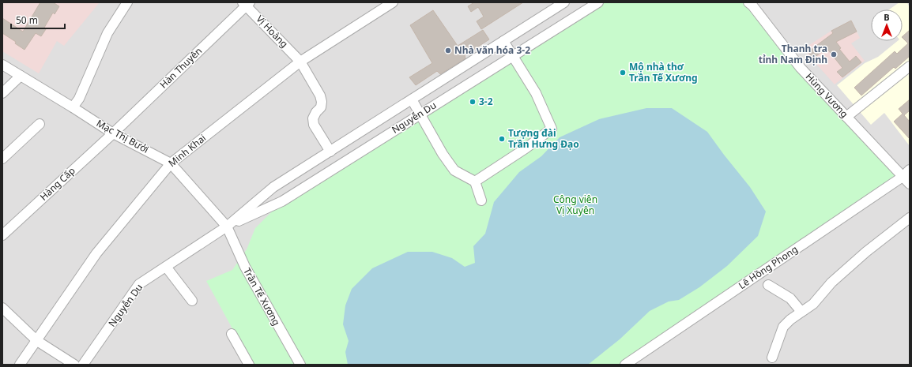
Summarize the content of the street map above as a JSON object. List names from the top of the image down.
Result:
{
  "streets": {
    "street": [
      "Vị Hoàng",
      "Hàn Thuyên",
      "Hùng Vương",
      "Nguyễn Du",
      "Mạc Thị Bưởi",
      "Minh Khai",
      "Hàng Cấp",
      "Lê Hồng Phong",
      "Trần Tế Xương"
    ]
  },
  "crossings": [
    ["Vị Hoàng", "Hàn Thuyên"],
    ["Vị Hoàng", "Minh Khai"],
    ["Hàn Thuyên", "Mạc Thị Bưởi"],
    ["Hàn Thuyên", "Hàng Cấp"],
    ["Hùng Vương", "Lê Hồng Phong"],
    ["Nguyễn Du", "Mạc Thị Bưởi"],
    ["Nguyễn Du", "Trần Tế Xương"],
    ["Mạc Thị Bưởi", "Minh Khai"],
    ["Mạc Thị Bưởi", "Hàng Cấp"],
    ["Mạc Thị Bưởi", "Trần Tế Xương"]
  ],
  "parks": ["Công viên Vị Xuyên"],
  "places": [
    "Nhà văn hóa 3-2",
    "Thanh tra tỉnh Nam Định",
    "Mộ nhà thơ Trần Tế Xương",
    "3-2",
    "Tượng đài Trần Hưng Đạo"
  ],
  "scale_bar": "50 m",
  "north": "top"
}
